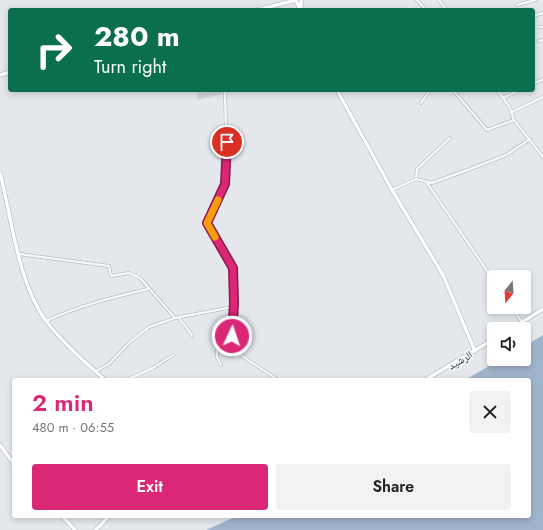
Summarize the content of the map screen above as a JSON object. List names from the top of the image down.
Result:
{
  "streets": {
    "main road": ["الرشيد"]
  },
  "north": "bottom",
  "page": {
    "turn": ["280 m", "Turn right"],
    "heading": ["2 min", "480 m · 06:55"],
    "buttons": ["Exit", "Share"]
  }
}
